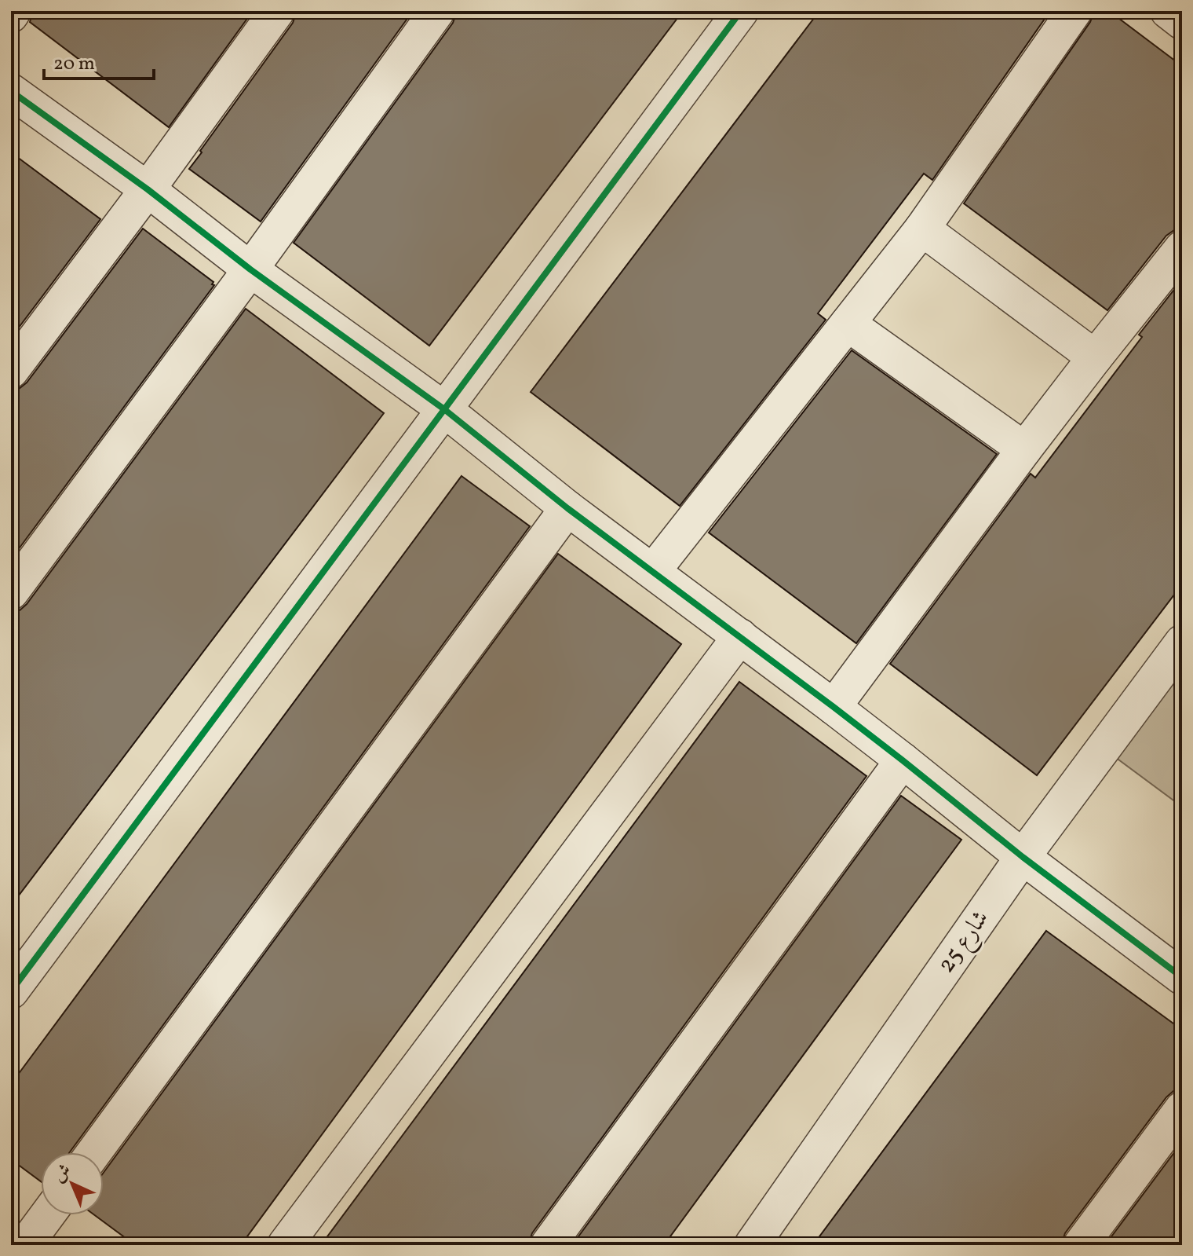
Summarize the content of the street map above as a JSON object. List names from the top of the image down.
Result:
{
  "streets": {
    "street": ["شارع 25"]
  },
  "scale_bar": "20 m",
  "north": "top left"
}
